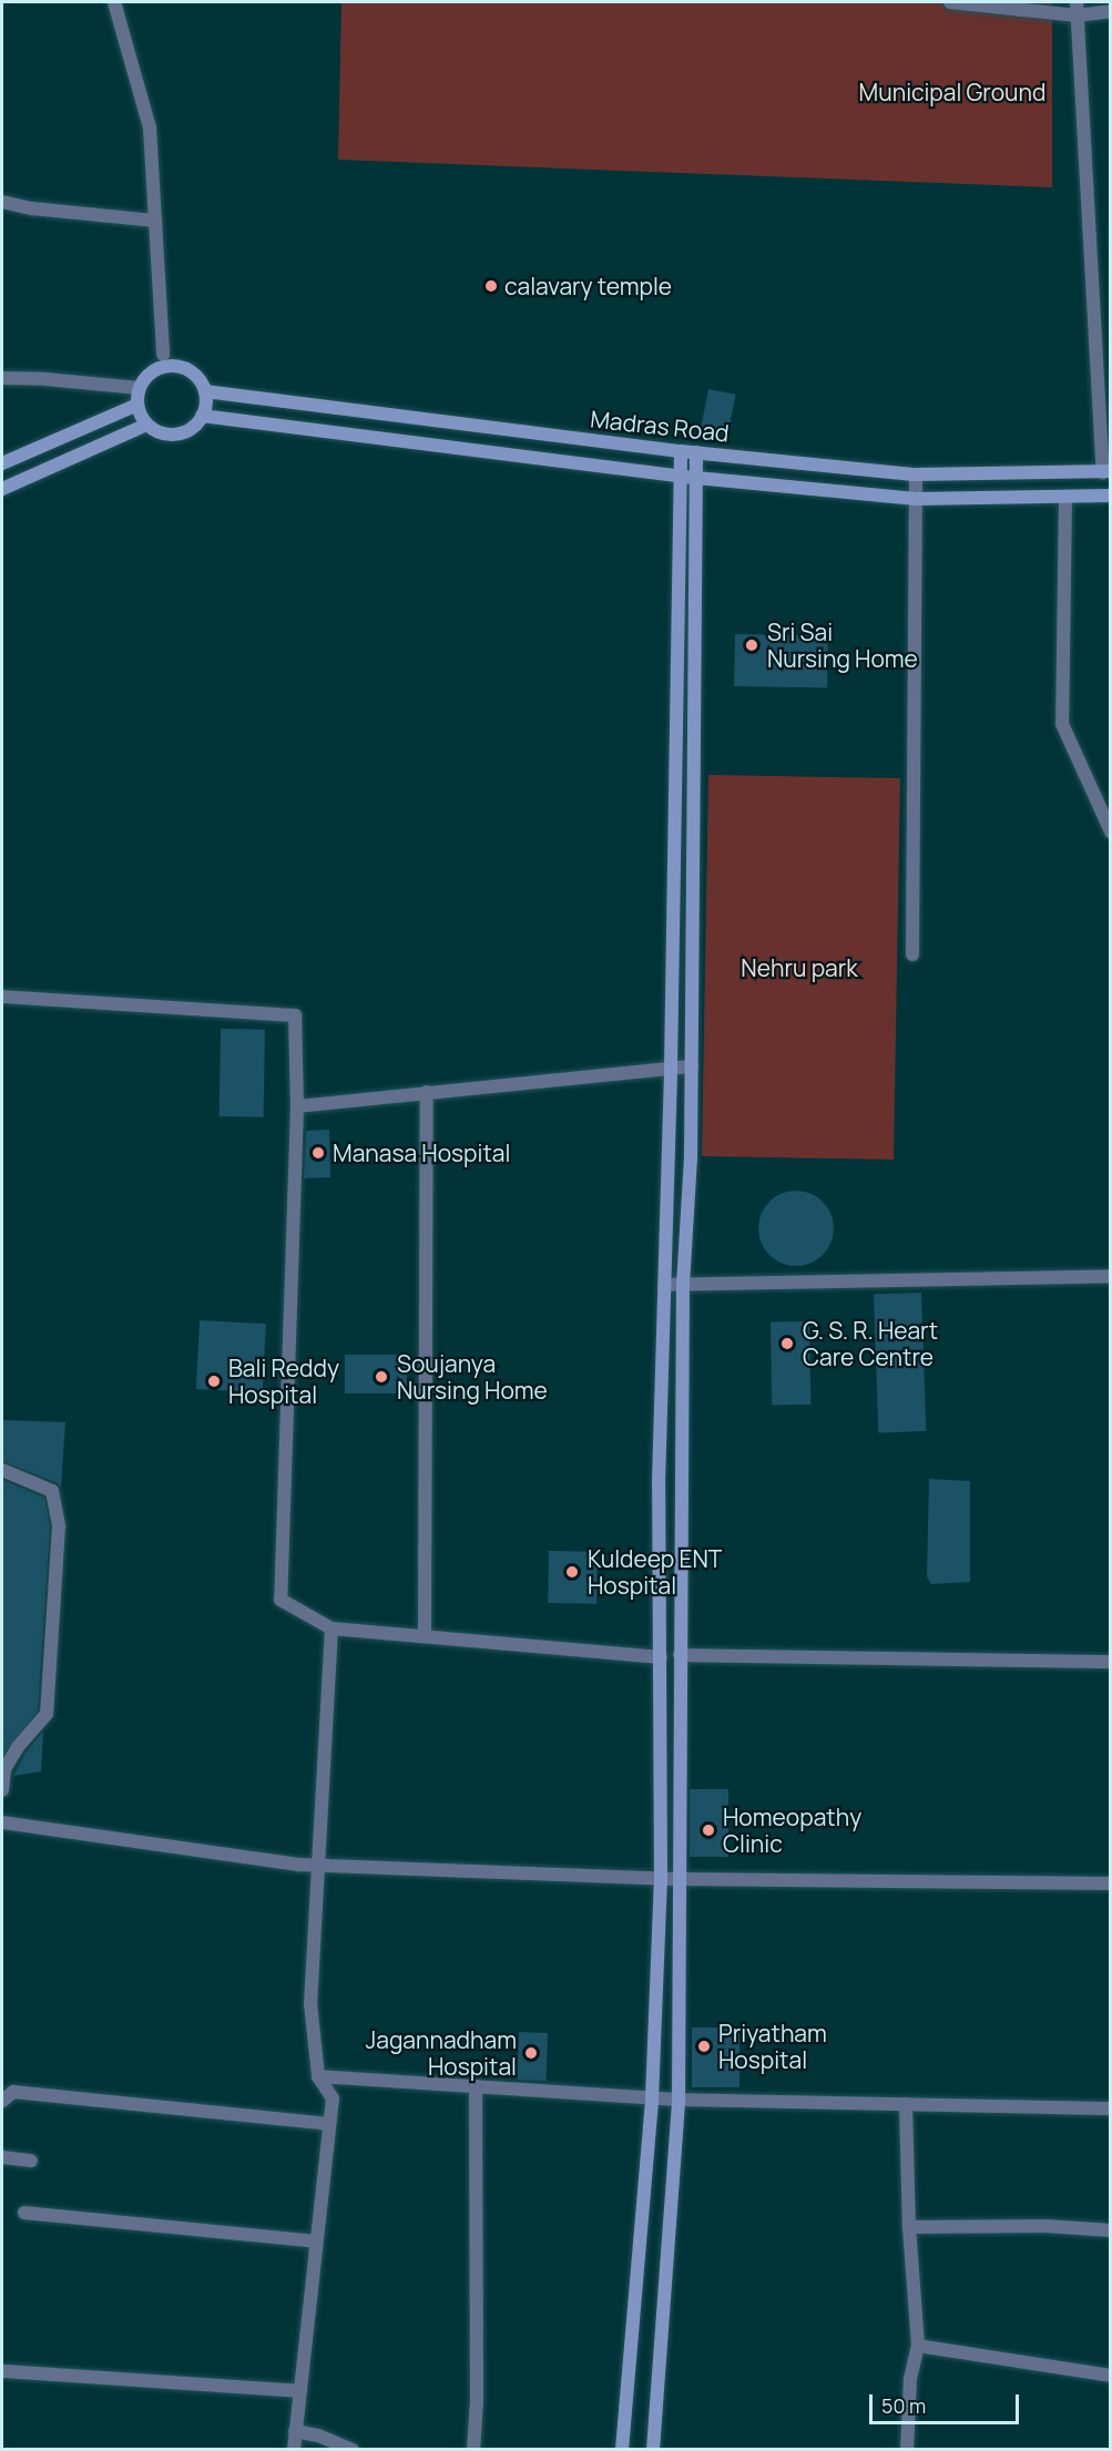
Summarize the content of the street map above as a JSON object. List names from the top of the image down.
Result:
{
  "streets": {
    "main road": ["Madras Road"]
  },
  "parks": ["Municipal Ground", "Nehru park"],
  "places": [
    "calavary temple",
    "Sri Sai Nursing Home",
    "Manasa Hospital",
    "G. S. R. Heart Care Centre",
    "Soujanya Nursing Home",
    "Bali Reddy Hospital",
    "Kuldeep ENT Hospital",
    "Homeopathy Clinic",
    "Priyatham Hospital",
    "Jagannadham Hospital"
  ],
  "scale_bar": "50 m"
}
